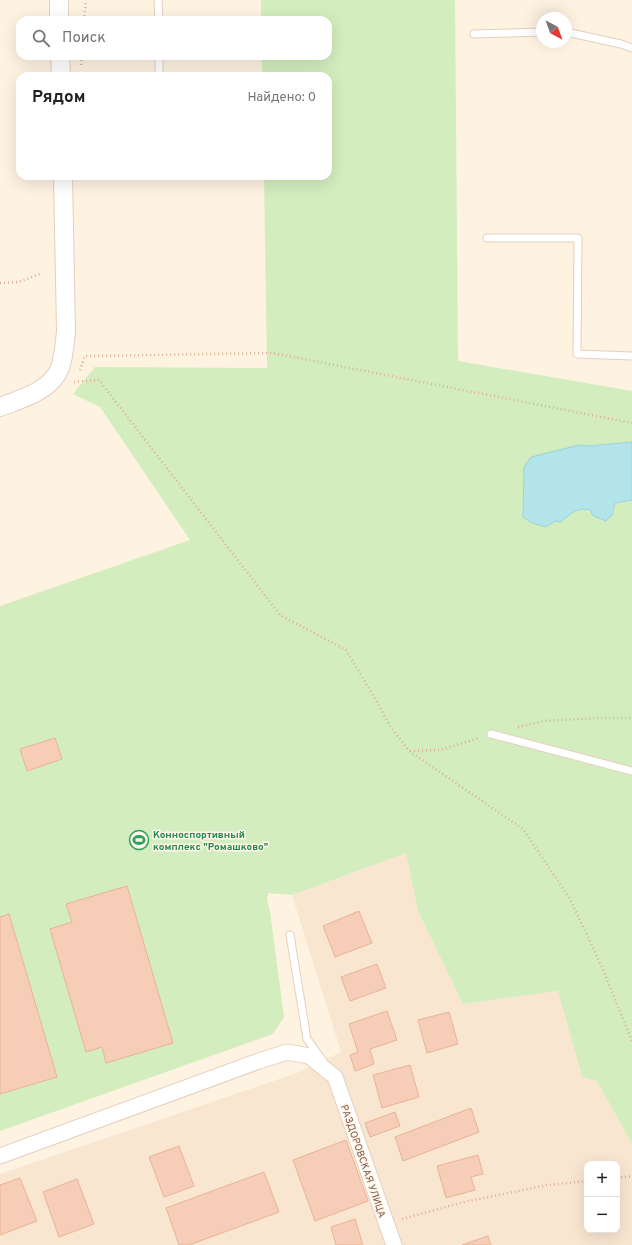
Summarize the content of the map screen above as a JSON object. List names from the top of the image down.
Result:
{
  "streets": {
    "street": ["РАЗДОРОВСКАЯ УЛИЦА"]
  },
  "places": {
    "sports": ["Конноспортивный комплекс \"Ромашково\""]
  },
  "north": "bottom right",
  "page": {
    "search": "Поиск",
    "heading": ["Рядом", "Найдено: 0"],
    "map_buttons": ["+", "−"]
  }
}
